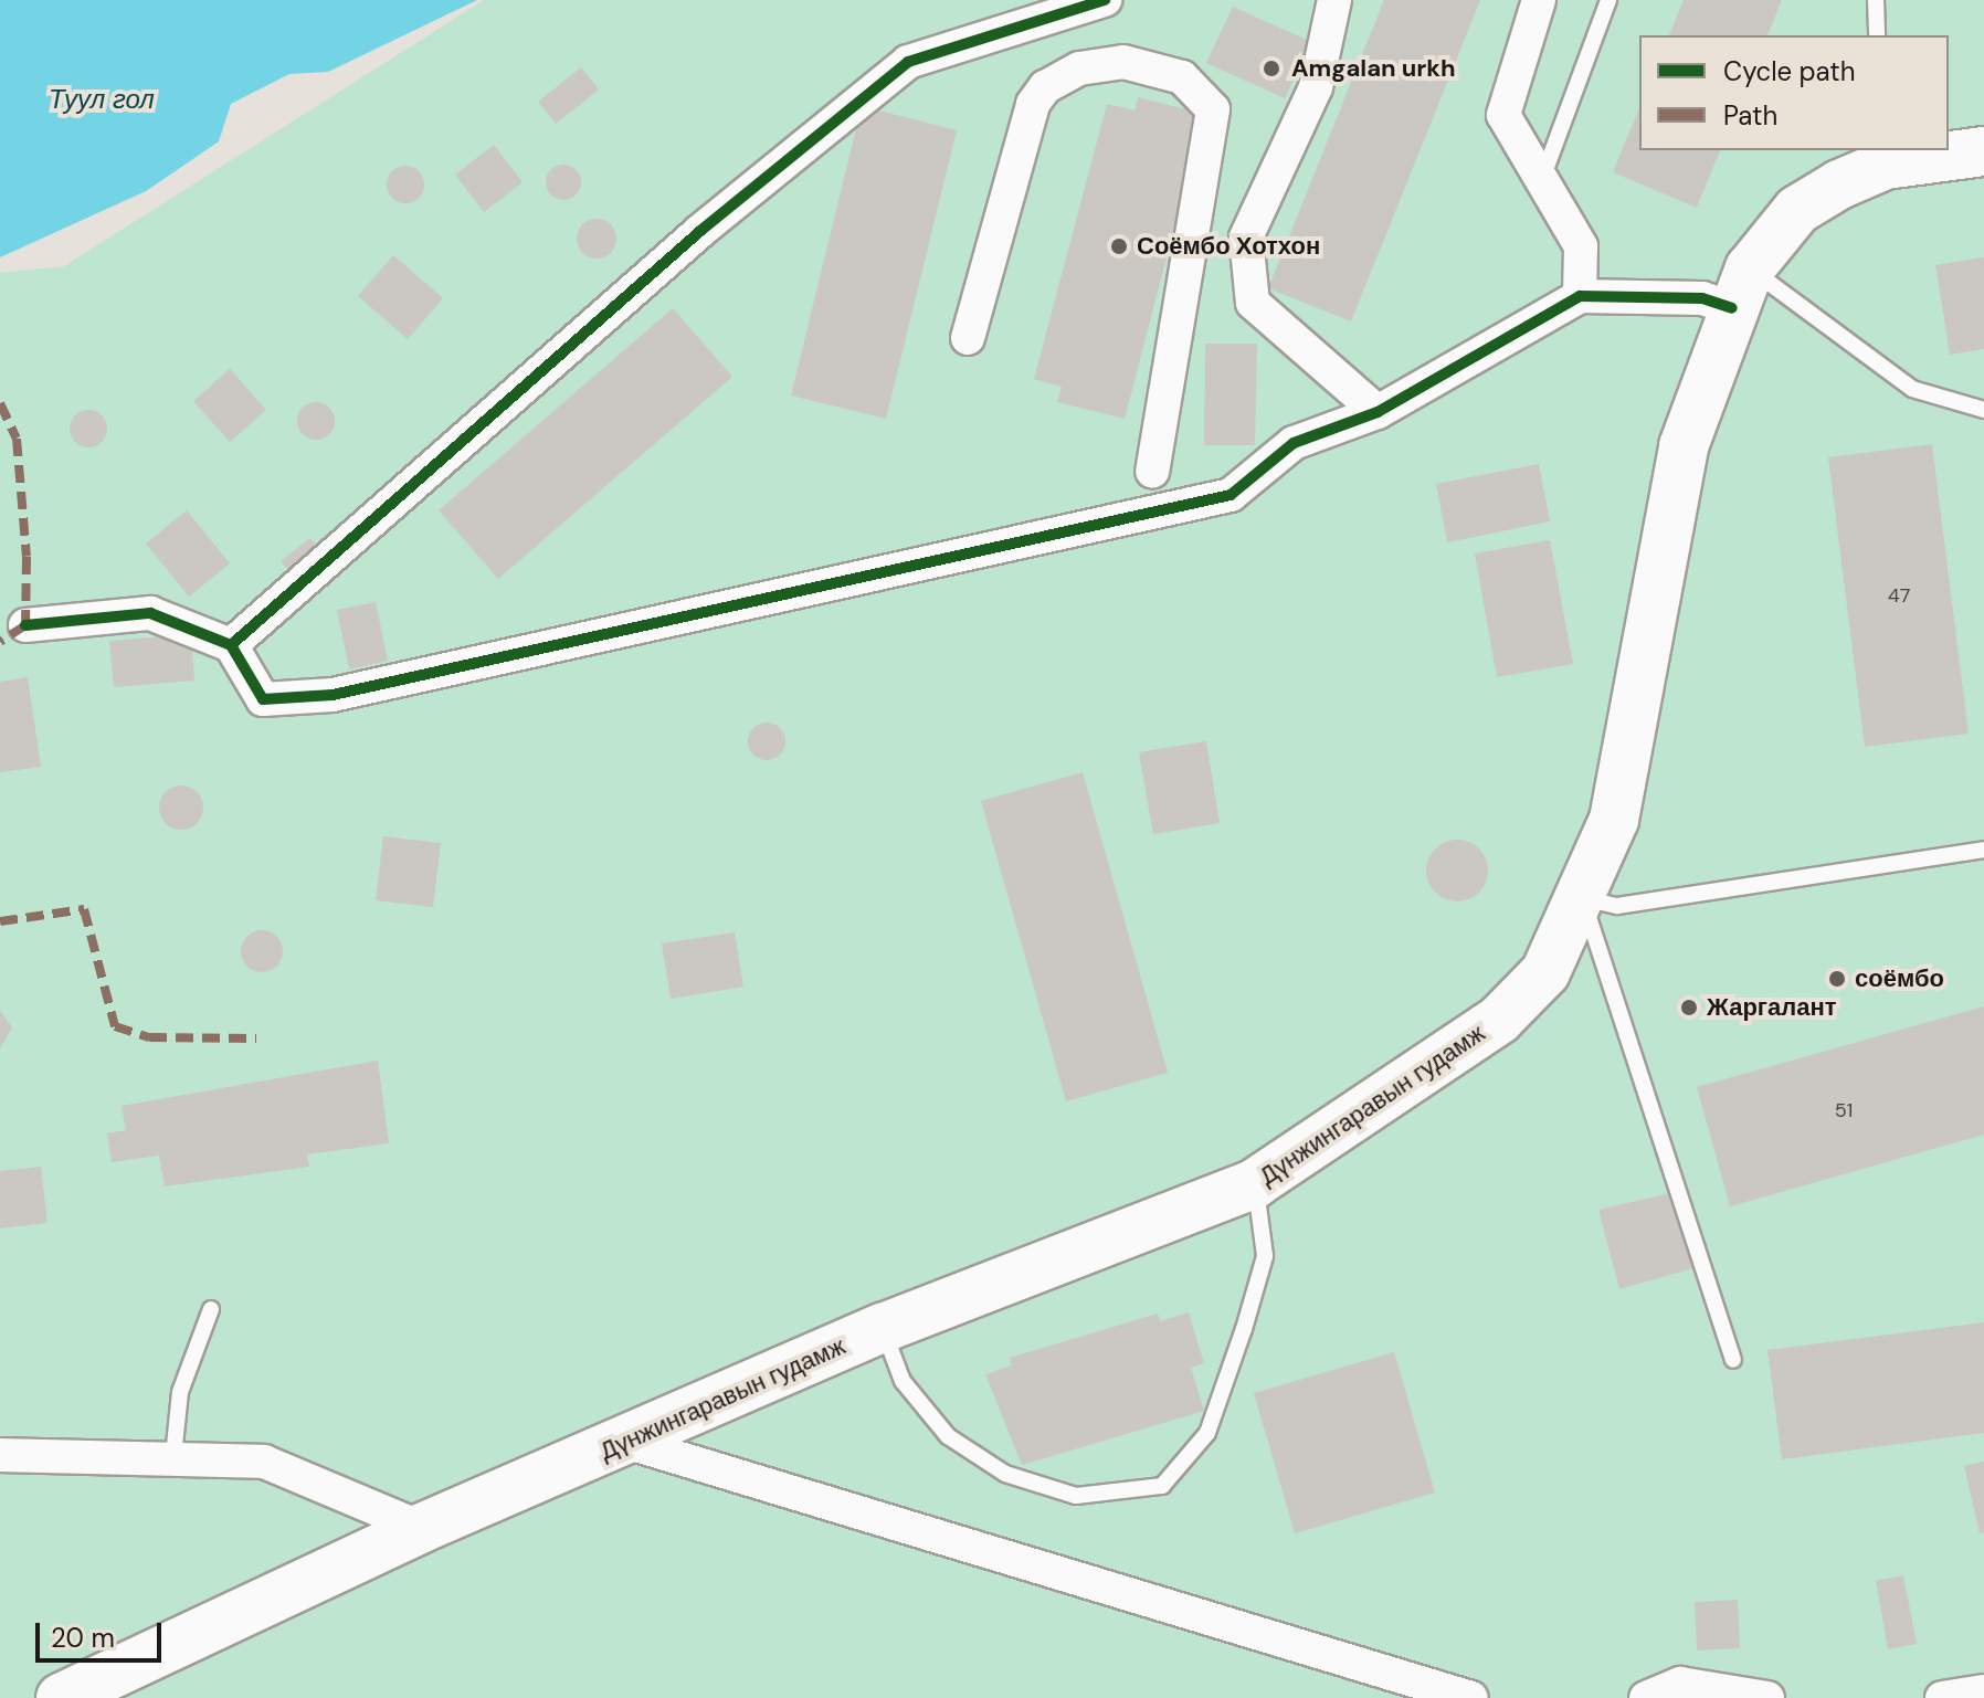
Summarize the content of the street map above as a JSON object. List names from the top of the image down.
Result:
{
  "streets": {
    "main road": ["Дүнжингаравын гудамж"]
  },
  "water": ["Туул гол"],
  "places": [
    "Amgalan urkh",
    "Соёмбо Хотхон",
    "соёмбо",
    "Жаргалант"
  ],
  "house_numbers": ["47", "51"],
  "legend": ["Cycle path", "Path"],
  "scale_bar": "20 m"
}
